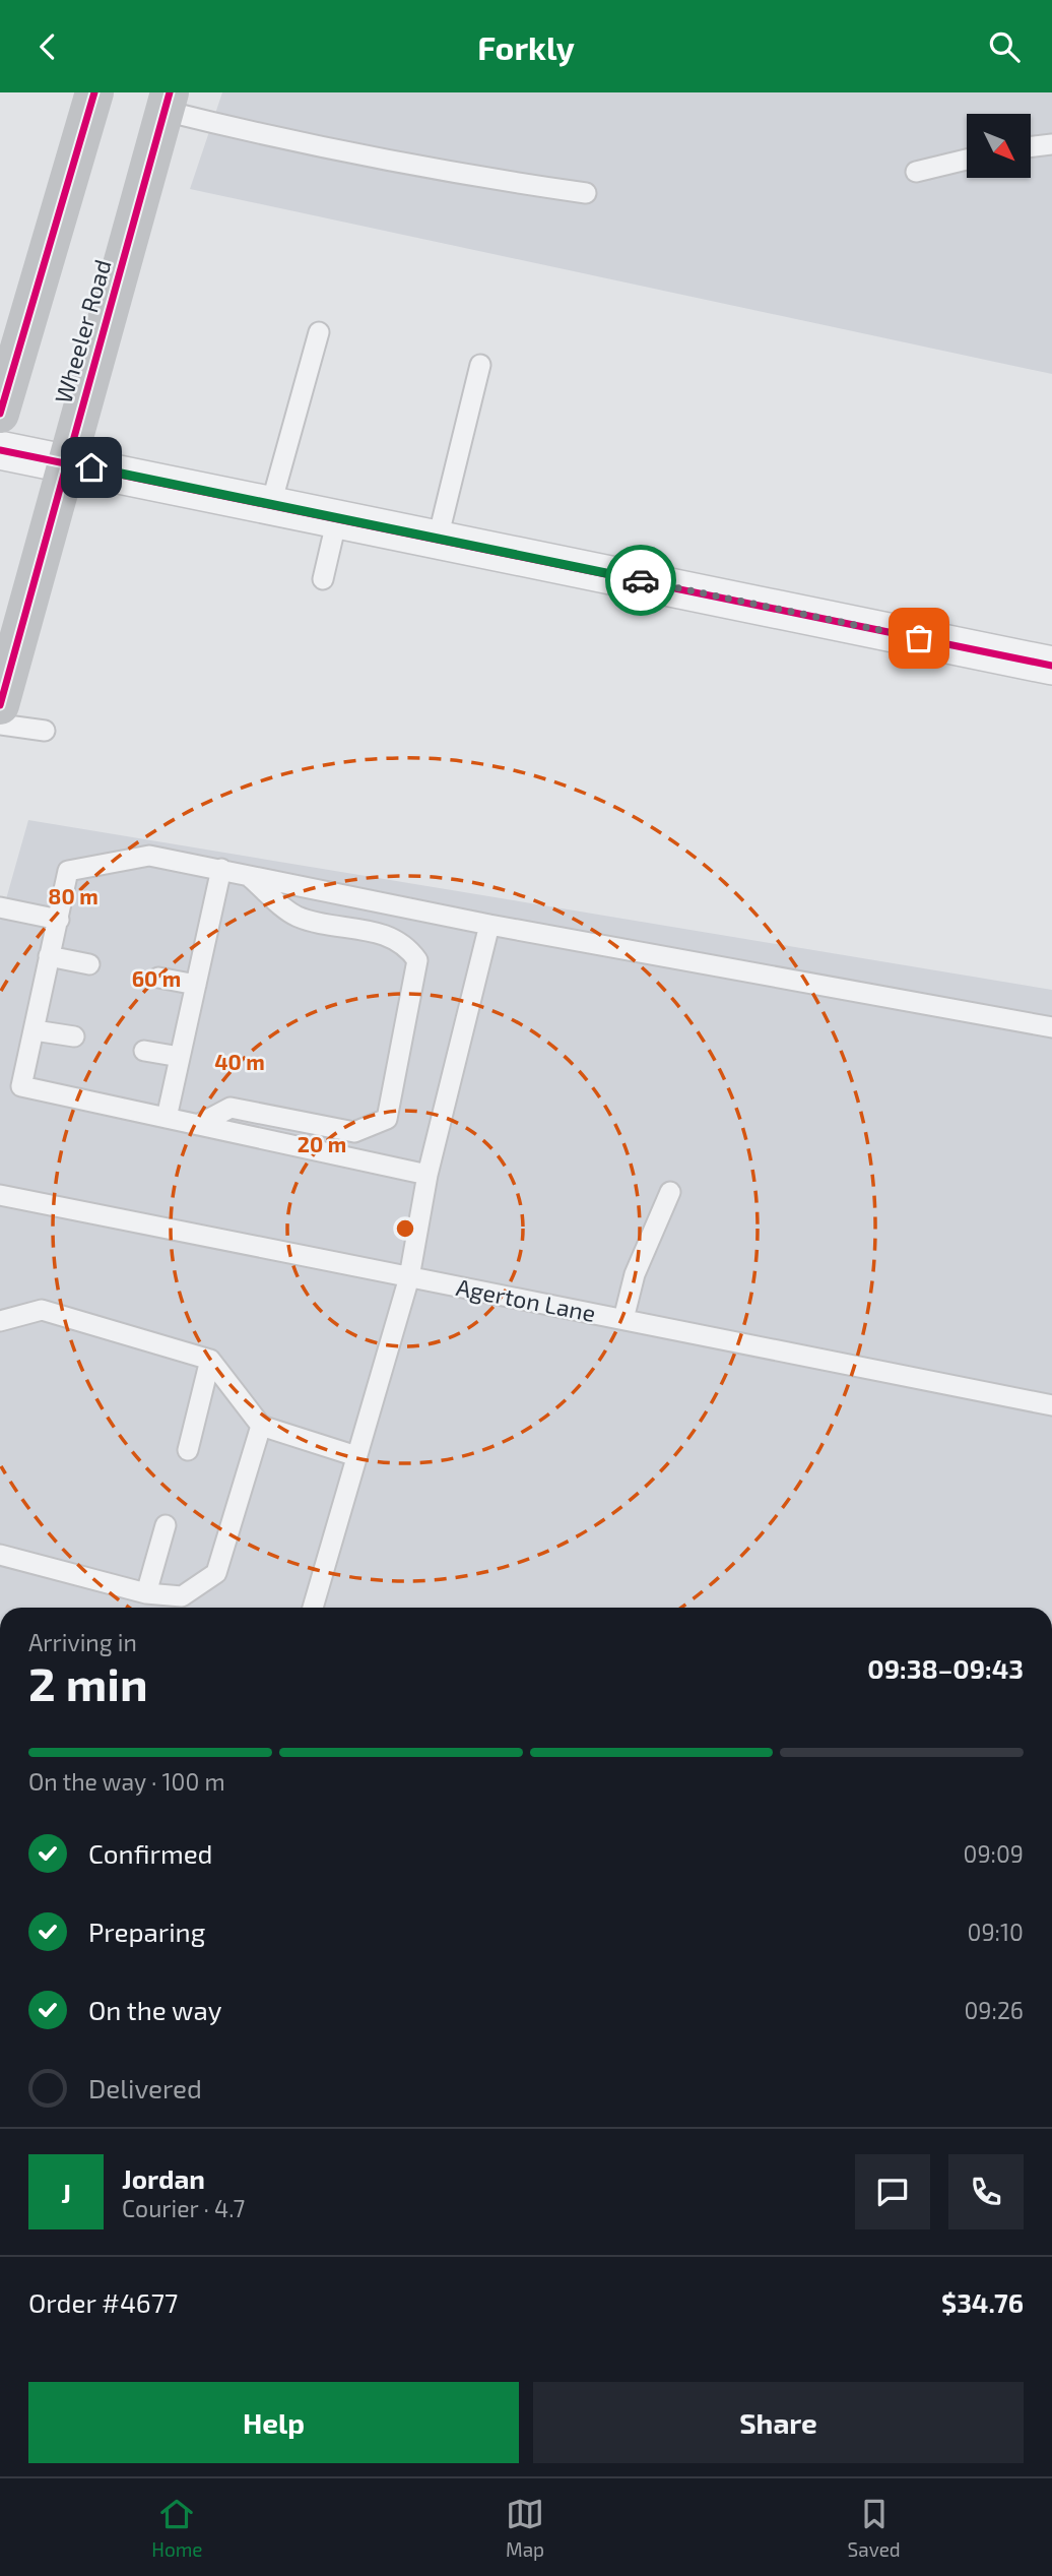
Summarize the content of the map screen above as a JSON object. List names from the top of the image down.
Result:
{
  "streets": {
    "main road": ["Wheeler Road"],
    "lane": ["Agerton Lane"]
  },
  "north": "bottom right",
  "page": {
    "header": "Forkly",
    "heading": ["2 min", "Arriving in", "09:38–09:43"],
    "panel": [
      "Jordan",
      "Courier · 4.7",
      "Order #4677",
      "$34.76"
    ],
    "bar": "On the way · 100 m",
    "list": [
      ["Confirmed", "09:09"],
      ["Preparing", "09:10"],
      ["On the way", "09:26"],
      "Delivered"
    ],
    "round": "J",
    "buttons": ["Help", "Share"],
    "tabs": ["Home", "Map", "Saved"]
  },
  "rings": [
    "80 m",
    "60 m",
    "40 m",
    "20 m"
  ]
}
